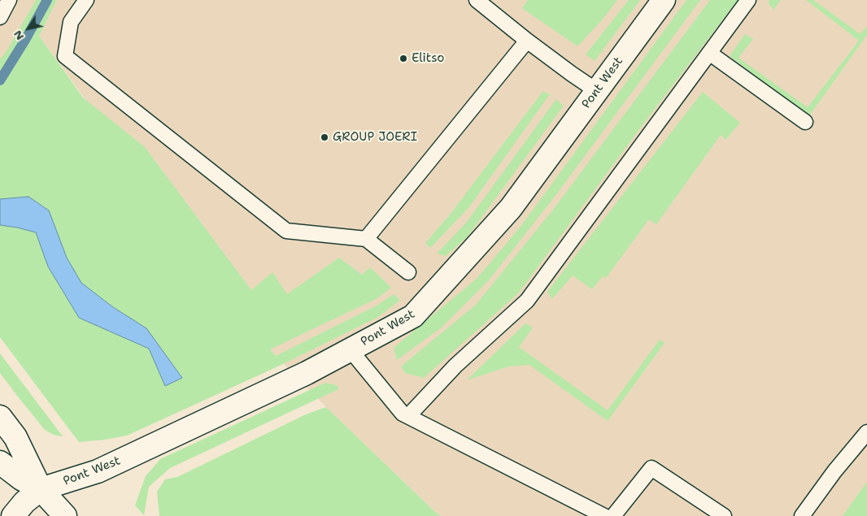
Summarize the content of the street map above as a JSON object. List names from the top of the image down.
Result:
{
  "streets": {
    "street": ["Pont West"]
  },
  "places": ["Elitso", "GROUP JOERI"],
  "north": "bottom left"
}
